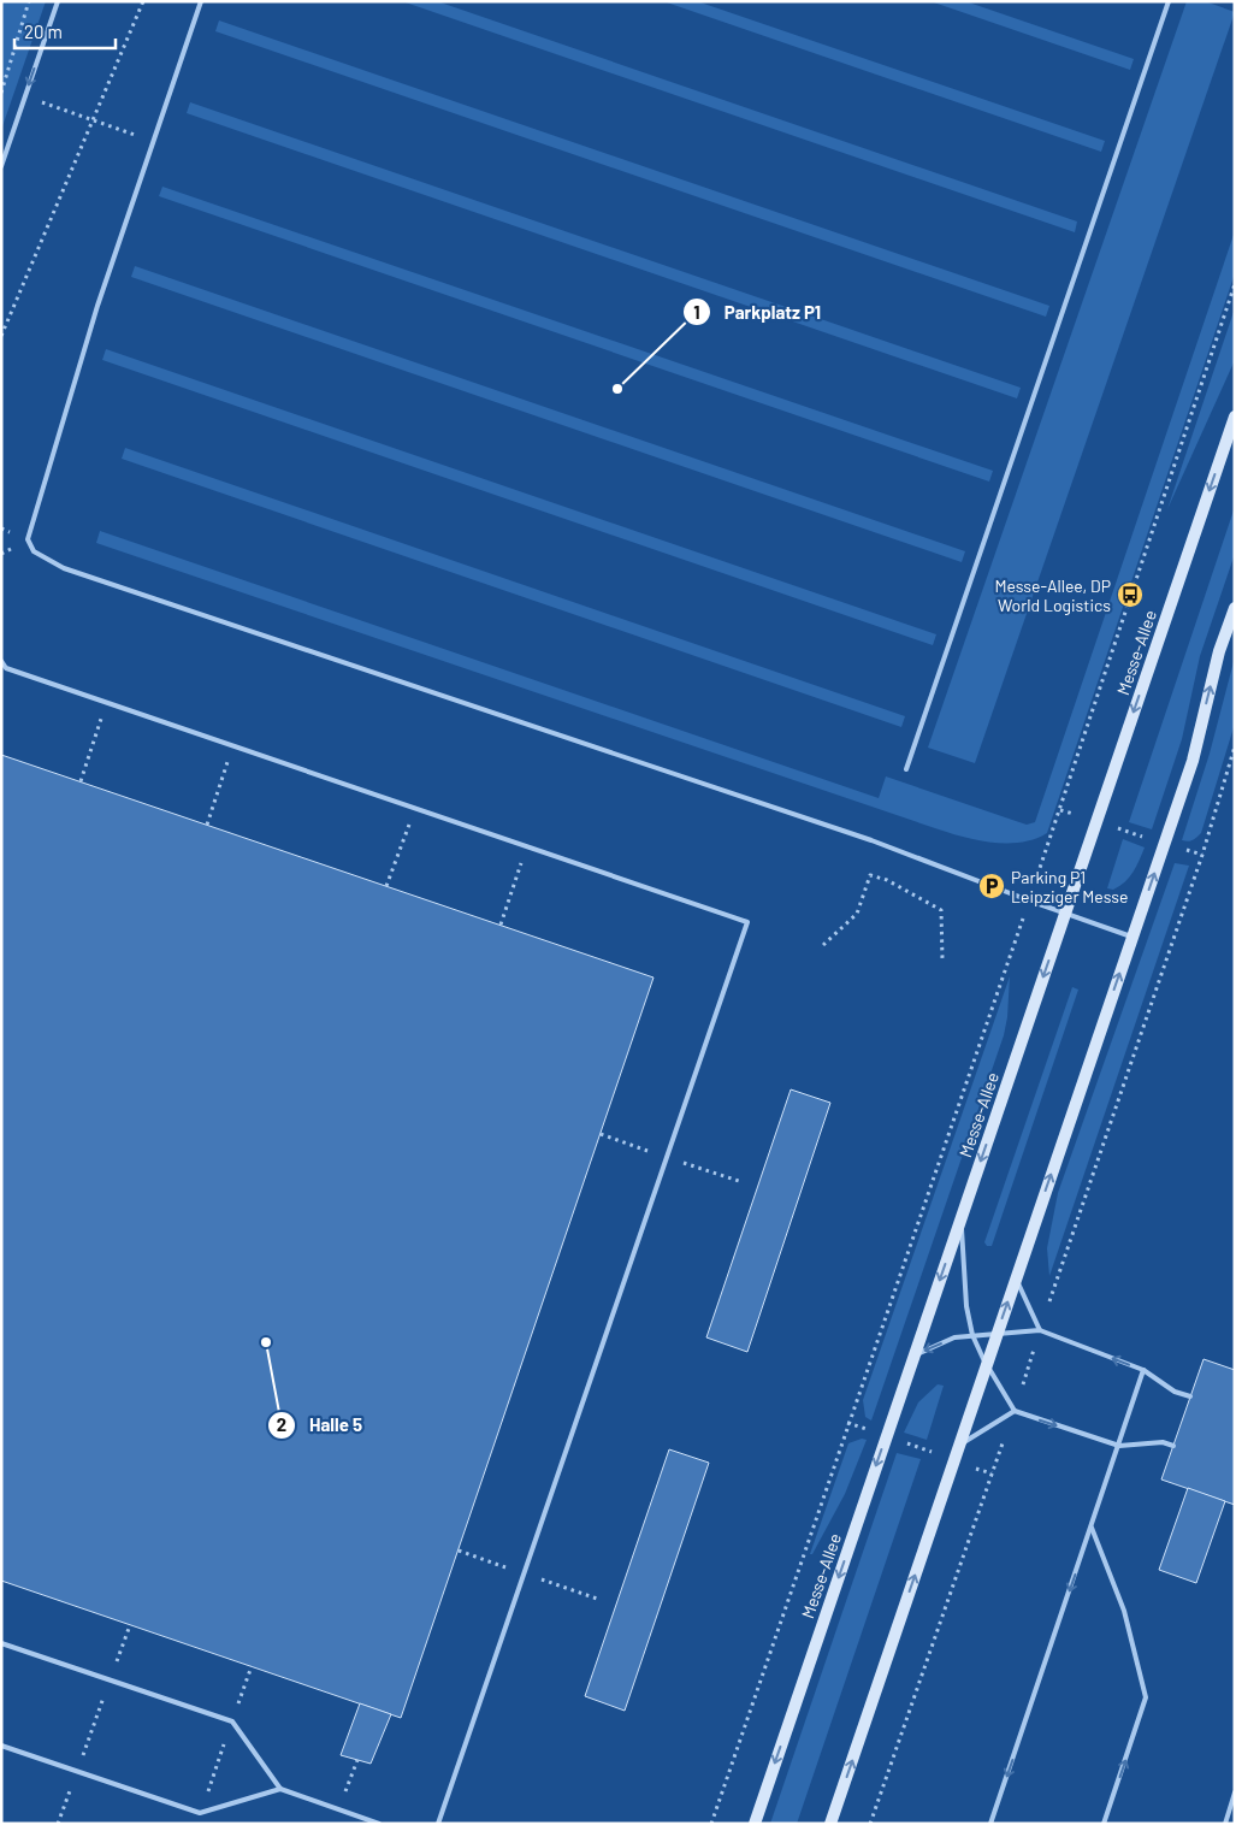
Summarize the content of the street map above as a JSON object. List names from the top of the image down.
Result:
{
  "streets": {
    "main road": ["Messe-Allee"]
  },
  "places": {
    "other": ["Parkplatz P1", "Halle 5"],
    "bus stop": ["Messe-Allee, DP World Logistics"],
    "parking": ["Parking P1 Leipziger Messe"]
  },
  "scale_bar": "20 m"
}
